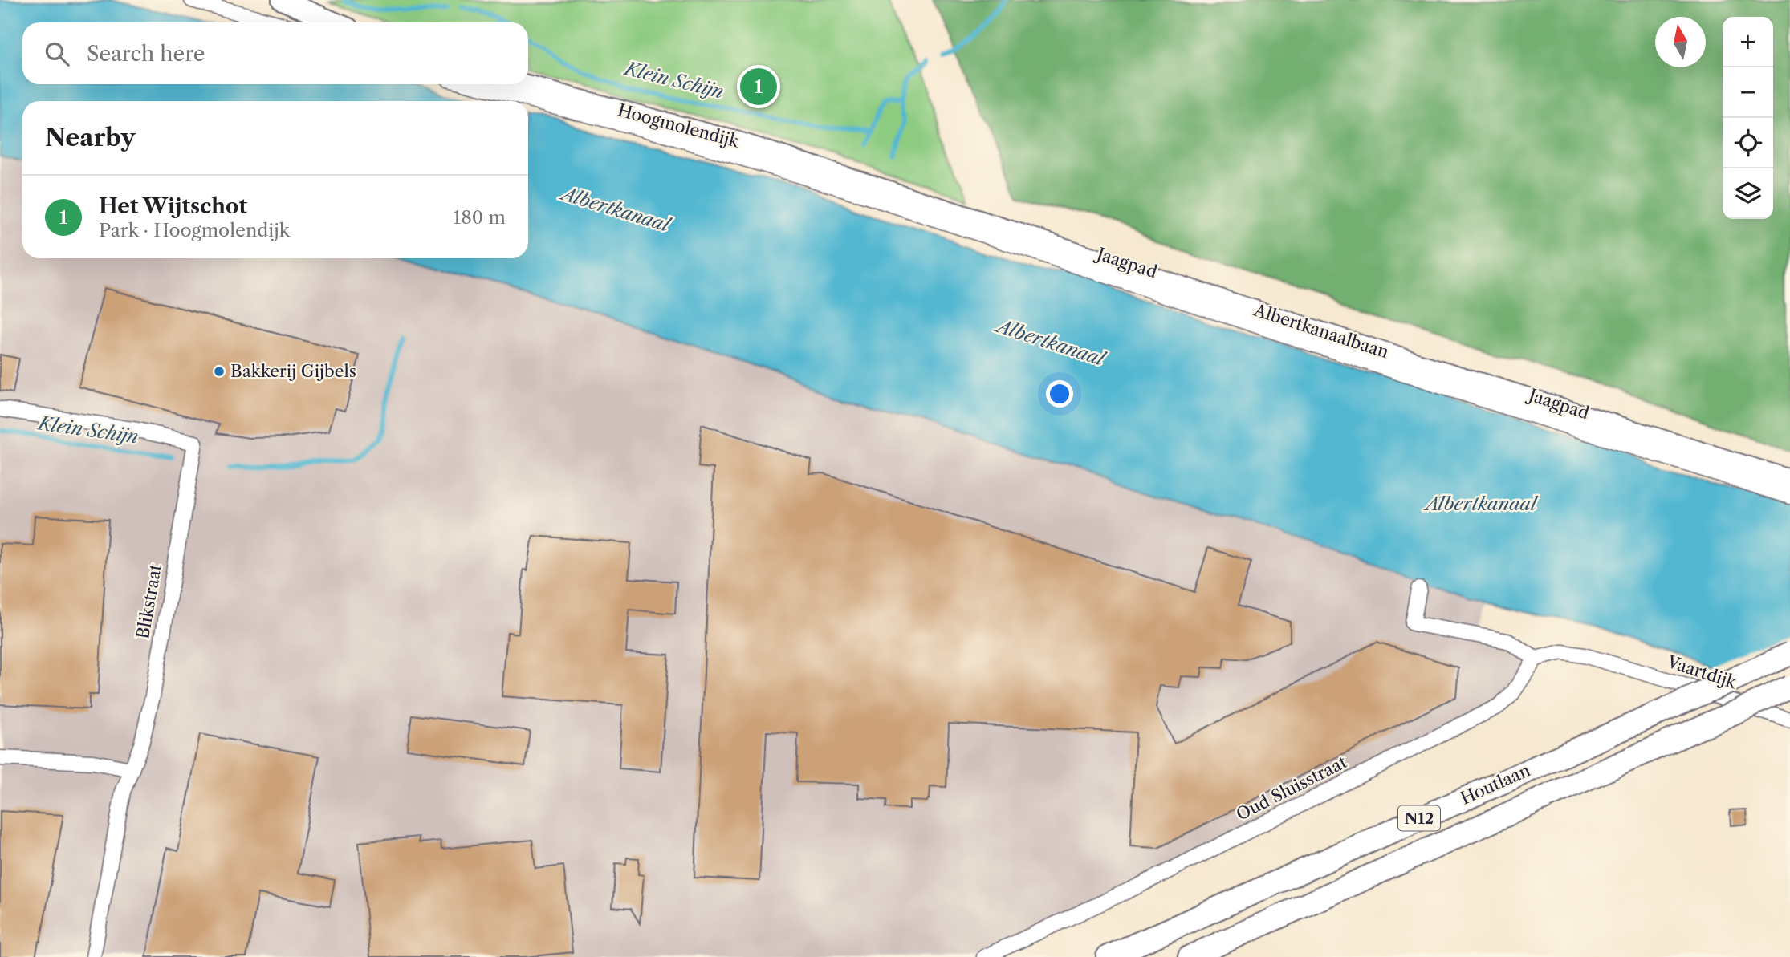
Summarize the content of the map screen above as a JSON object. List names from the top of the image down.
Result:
{
  "streets": {
    "main road": ["Houtlaan", "N12"],
    "street": [
      "Hoogmolendijk",
      "Jaagpad",
      "Albertkanaalbaan",
      "Blikstraat",
      "Vaartdijk",
      "Oud Sluisstraat"
    ]
  },
  "crossings": [
    ["Hoogmolendijk", "Albertkanaalbaan"],
    ["Vaartdijk", "Oud Sluisstraat"]
  ],
  "water": ["Klein Schijn", "Albertkanaal"],
  "places": ["Bakkerij Gijbels"],
  "north": "top",
  "page": {
    "map_buttons": ["+", "−"],
    "search": "Search here",
    "pins": "1",
    "heading": "Nearby",
    "list": [
      {
        "mark": "1",
        "name": "Het Wijtschot",
        "note": "Park · Hoogmolendijk",
        "value": "180 m"
      }
    ]
  }
}
